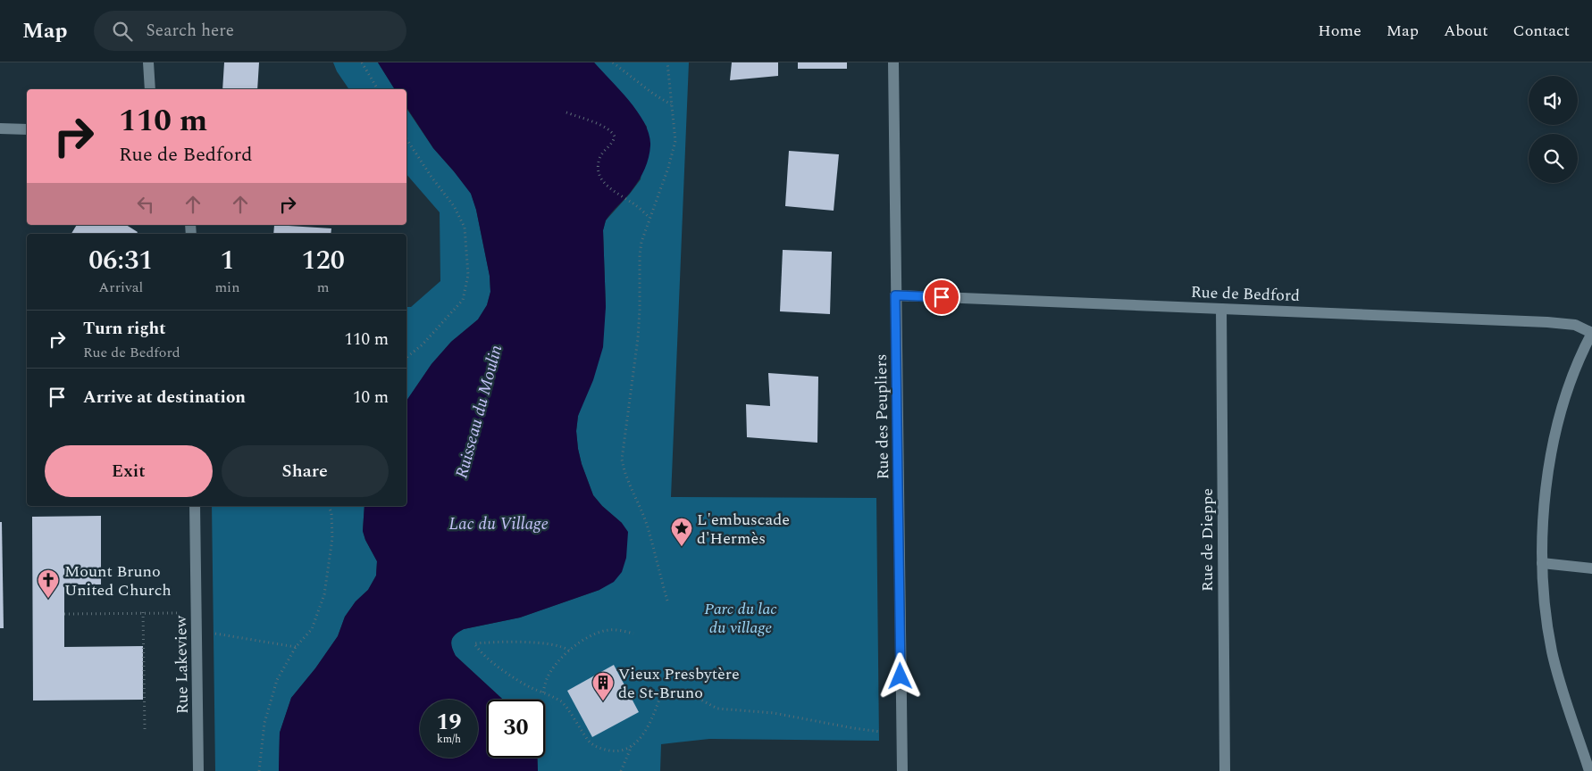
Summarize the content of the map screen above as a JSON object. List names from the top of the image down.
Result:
{
  "streets": {
    "street": [
      "Rue de Bedford",
      "Rue des Peupliers",
      "Rue de Dieppe",
      "Rue Lakeview"
    ]
  },
  "crossings": [
    ["Rue de Bedford", "Rue des Peupliers"],
    ["Rue de Bedford", "Rue de Dieppe"]
  ],
  "water": ["Ruisseau du Moulin", "Lac du Village"],
  "parks": ["Parc du lac du village"],
  "places": {
    "place": ["L'embuscade d'Hermès"],
    "church": ["Mount Bruno United Church"],
    "building": ["Vieux Presbytère de St-Bruno"]
  },
  "page": {
    "header": "Map",
    "search": "Search here",
    "nav": [
      "Home",
      "Map",
      "About",
      "Contact"
    ],
    "turn": ["110 m", "Rue de Bedford"],
    "eta": [
      "06:31",
      "Arrival",
      "1",
      "min",
      "120",
      "m"
    ],
    "list": [
      {
        "name": "Turn right",
        "note": "Rue de Bedford",
        "value": "110 m"
      },
      {
        "name": "Arrive at destination",
        "value": "10 m"
      }
    ],
    "buttons": ["Exit", "Share"],
    "speed": "19 km/h",
    "limit": "30"
  }
}
